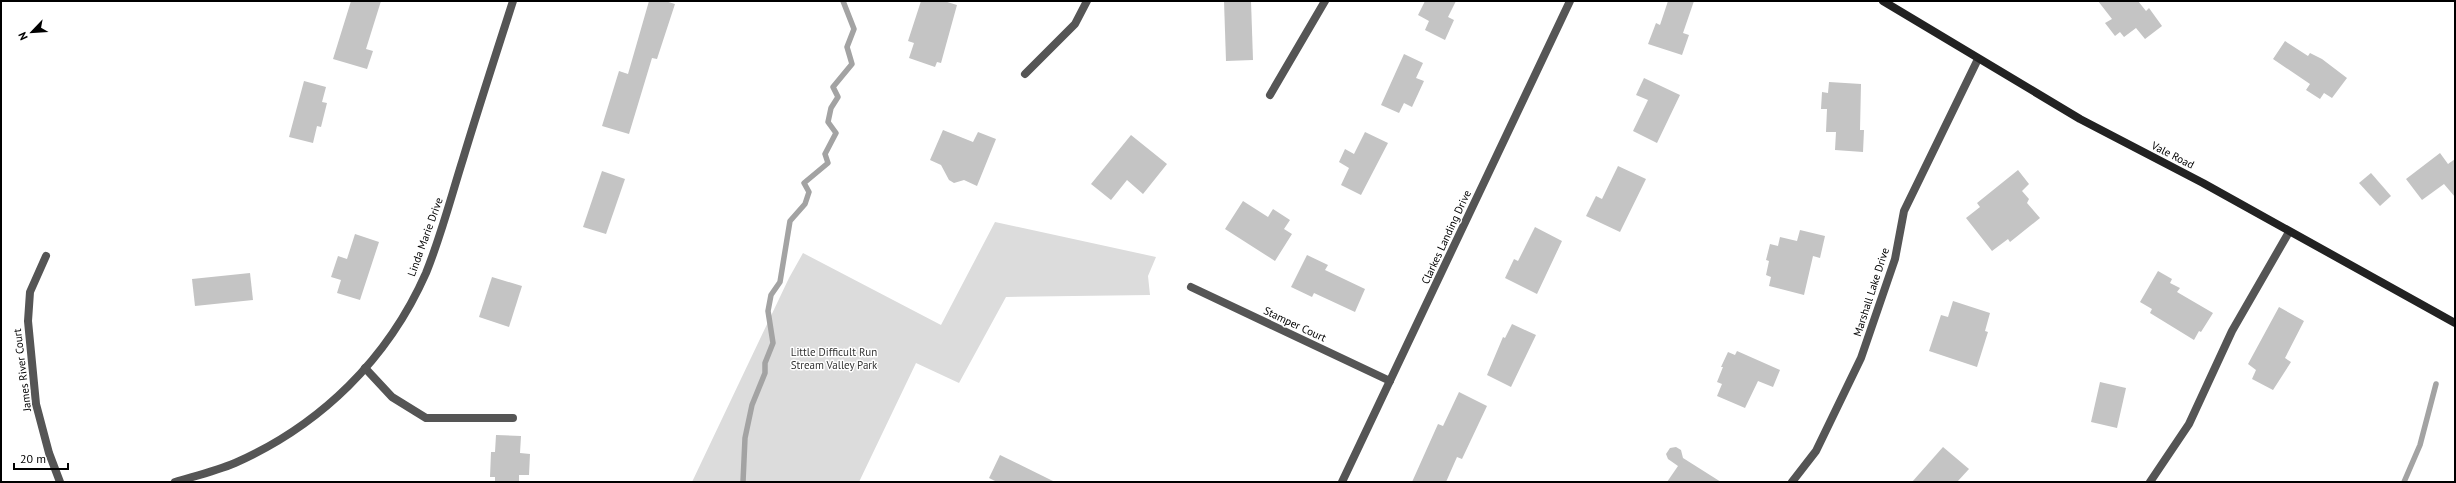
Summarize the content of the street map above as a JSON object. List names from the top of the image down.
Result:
{
  "streets": {
    "main road": ["Vale Road"],
    "street": [
      "Linda Marie Drive",
      "Clarkes Landing Drive",
      "Marshall Lake Drive",
      "Stamper Court",
      "James River Court"
    ]
  },
  "crossings": [
    ["Vale Road", "Marshall Lake Drive"],
    ["Clarkes Landing Drive", "Stamper Court"]
  ],
  "parks": ["Little Difficult Run Stream Valley Park"],
  "scale_bar": "20 m",
  "north": "bottom left"
}
